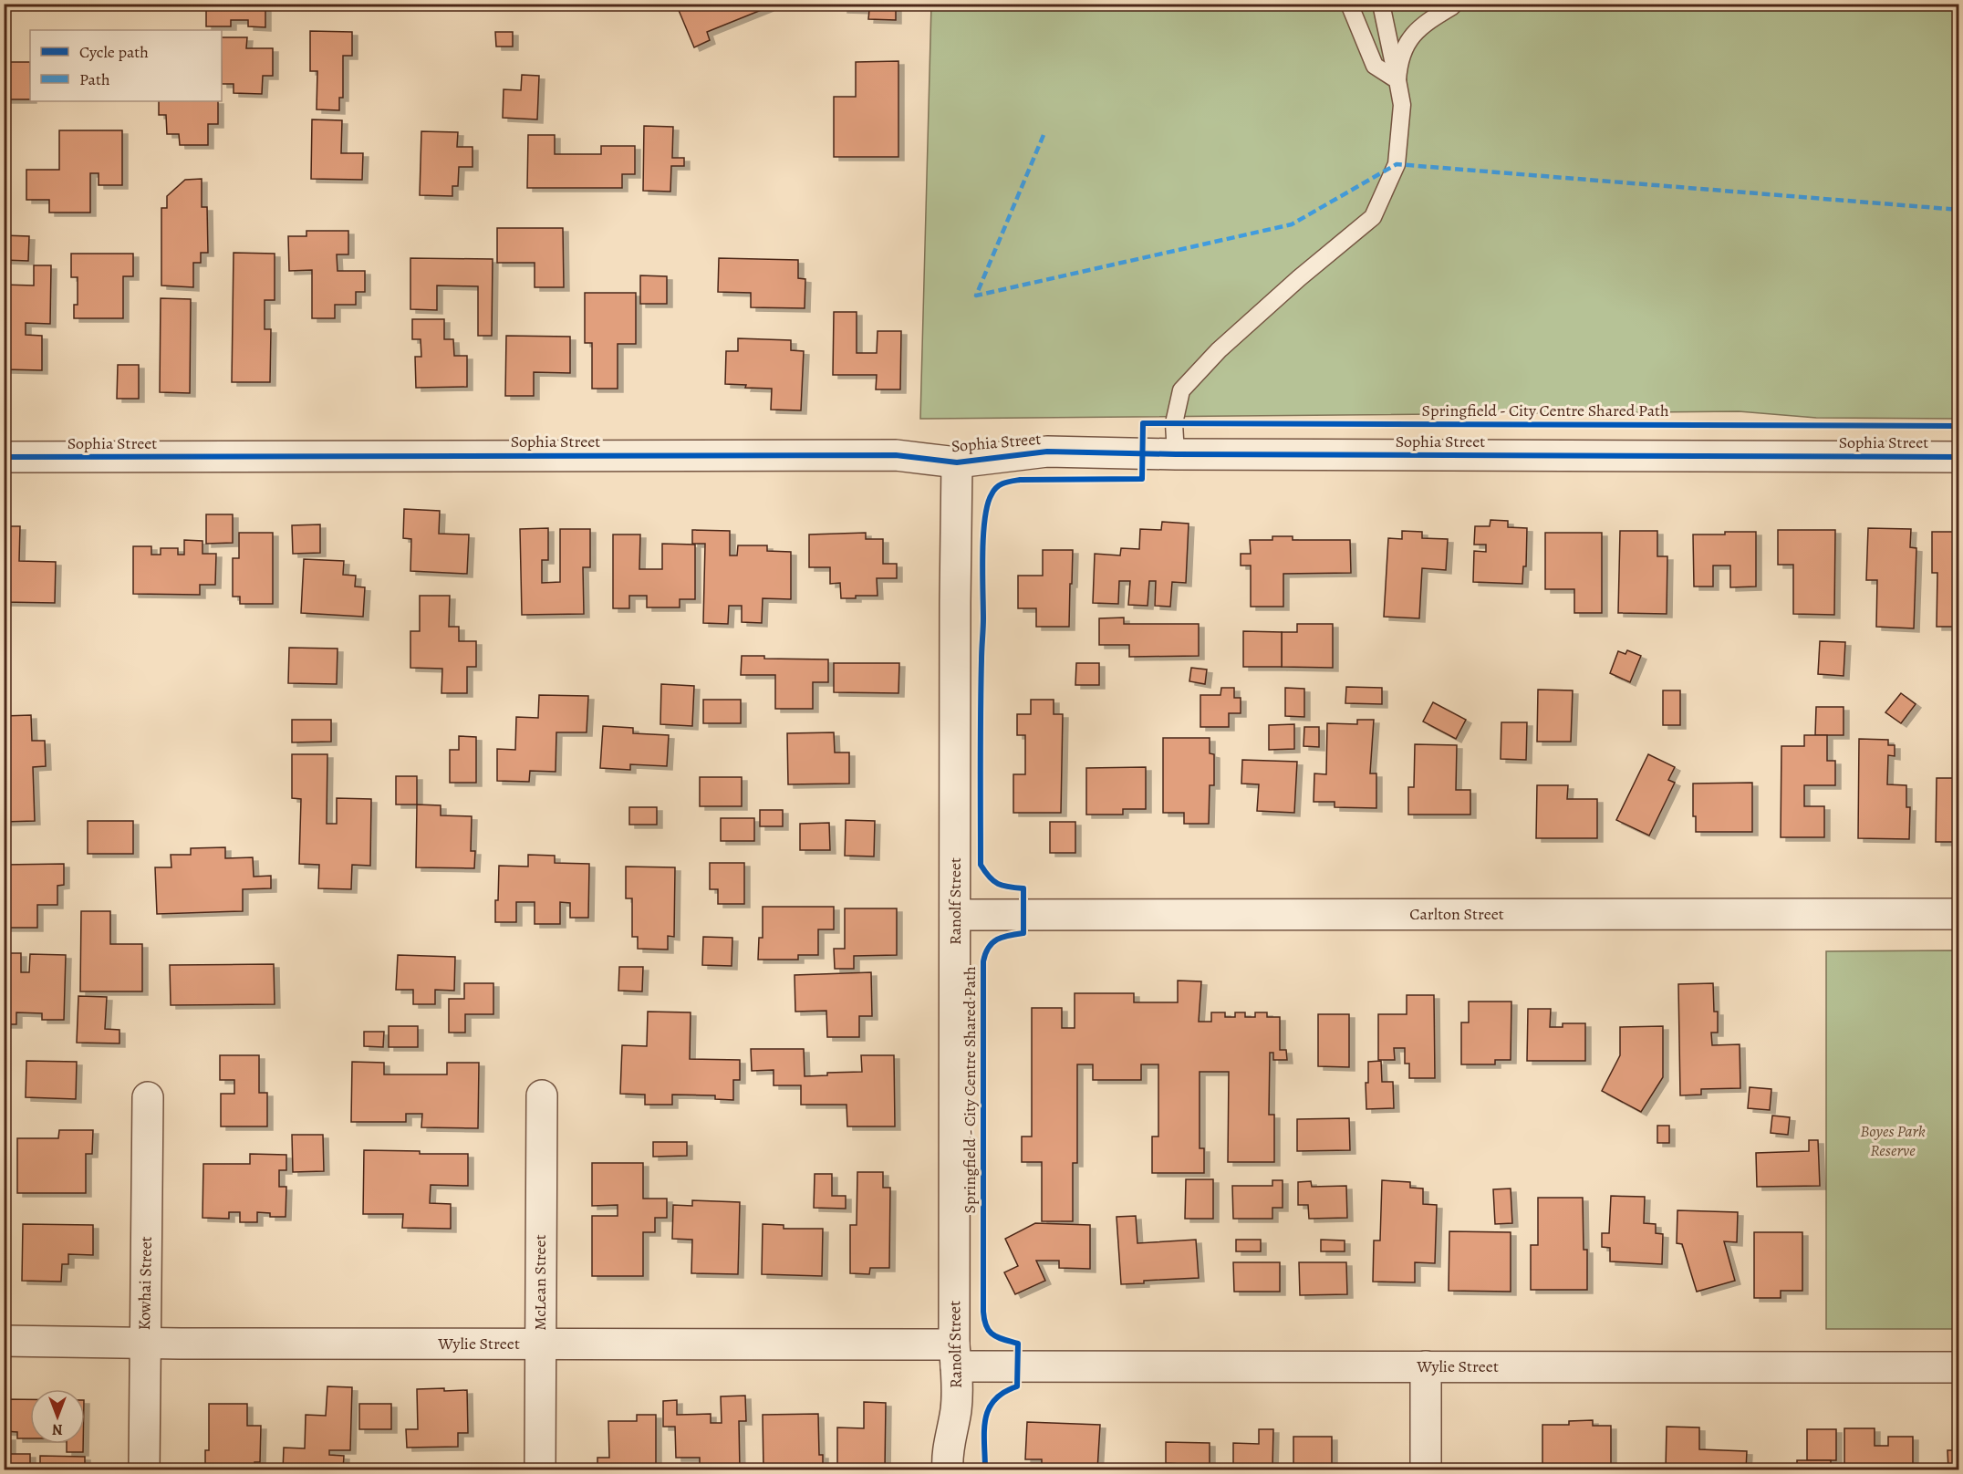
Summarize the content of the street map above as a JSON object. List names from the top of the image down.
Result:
{
  "streets": {
    "street": [
      "Sophia Street",
      "Ranolf Street",
      "Carlton Street",
      "McLean Street",
      "Kowhai Street",
      "Wylie Street"
    ],
    "cycle path": ["Springfield - City Centre Shared Path"]
  },
  "crossings": [
    ["Sophia Street", "Ranolf Street"],
    ["Ranolf Street", "Carlton Street"],
    ["Ranolf Street", "Wylie Street"],
    ["McLean Street", "Wylie Street"],
    ["Kowhai Street", "Wylie Street"]
  ],
  "parks": ["Boyes Park Reserve"],
  "legend": ["Cycle path", "Path"],
  "north": "bottom"
}
